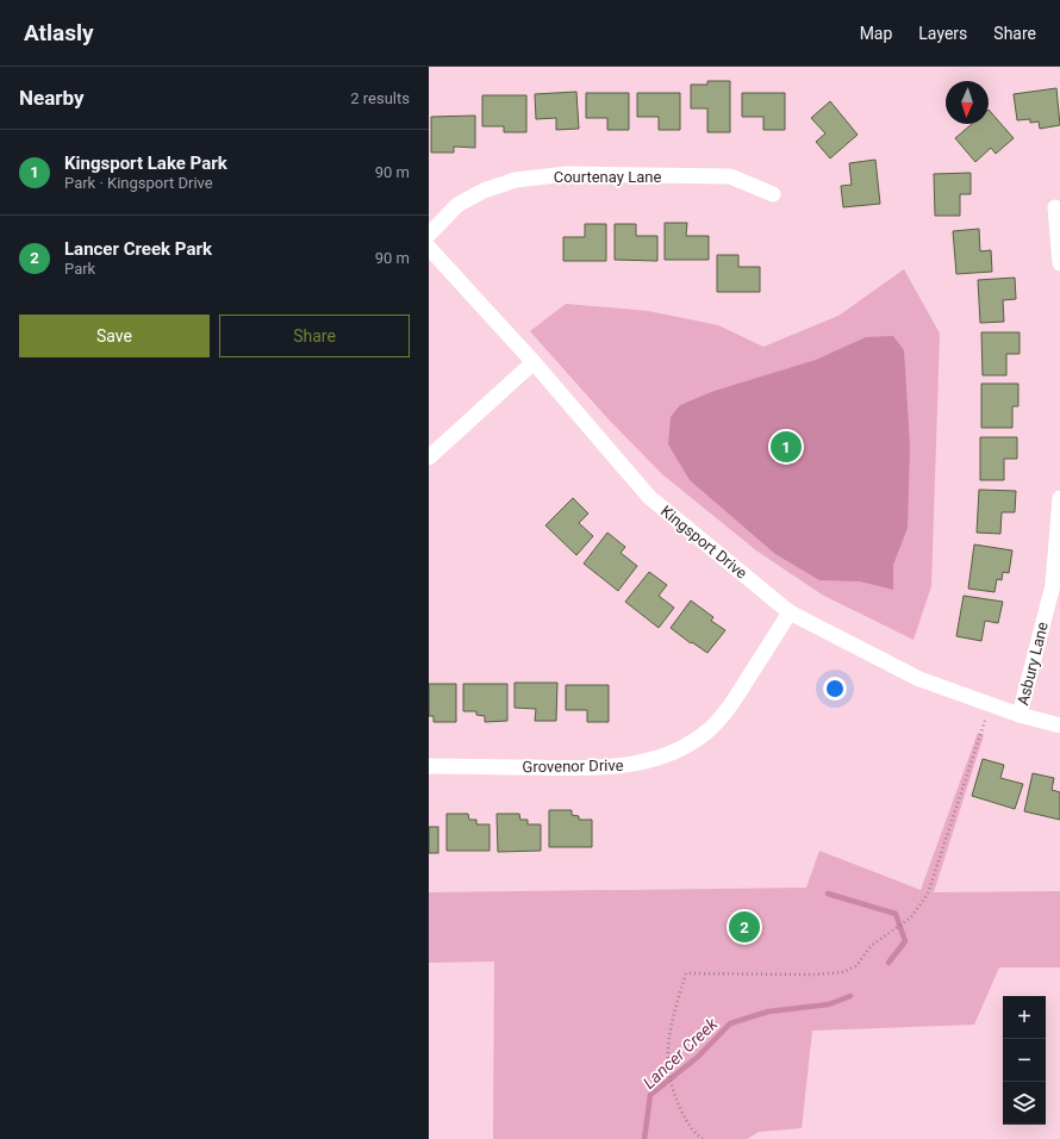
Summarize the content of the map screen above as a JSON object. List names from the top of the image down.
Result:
{
  "streets": {
    "street": [
      "Courtenay Lane",
      "Kingsport Drive",
      "Asbury Lane",
      "Grovenor Drive"
    ]
  },
  "crossings": [
    ["Kingsport Drive", "Asbury Lane"],
    ["Kingsport Drive", "Grovenor Drive"]
  ],
  "water": ["Lancer Creek"],
  "north": "bottom",
  "page": {
    "header": "Atlasly",
    "nav": ["Map", "Layers", "Share"],
    "heading": ["Nearby", "2 results"],
    "list": [
      {
        "mark": "1",
        "name": "Kingsport Lake Park",
        "note": "Park · Kingsport Drive",
        "value": "90 m"
      },
      {
        "mark": "2",
        "name": "Lancer Creek Park",
        "note": "Park",
        "value": "90 m"
      }
    ],
    "buttons": ["Save", "Share"],
    "pins": ["1", "2"],
    "map_buttons": ["+", "−"]
  }
}
